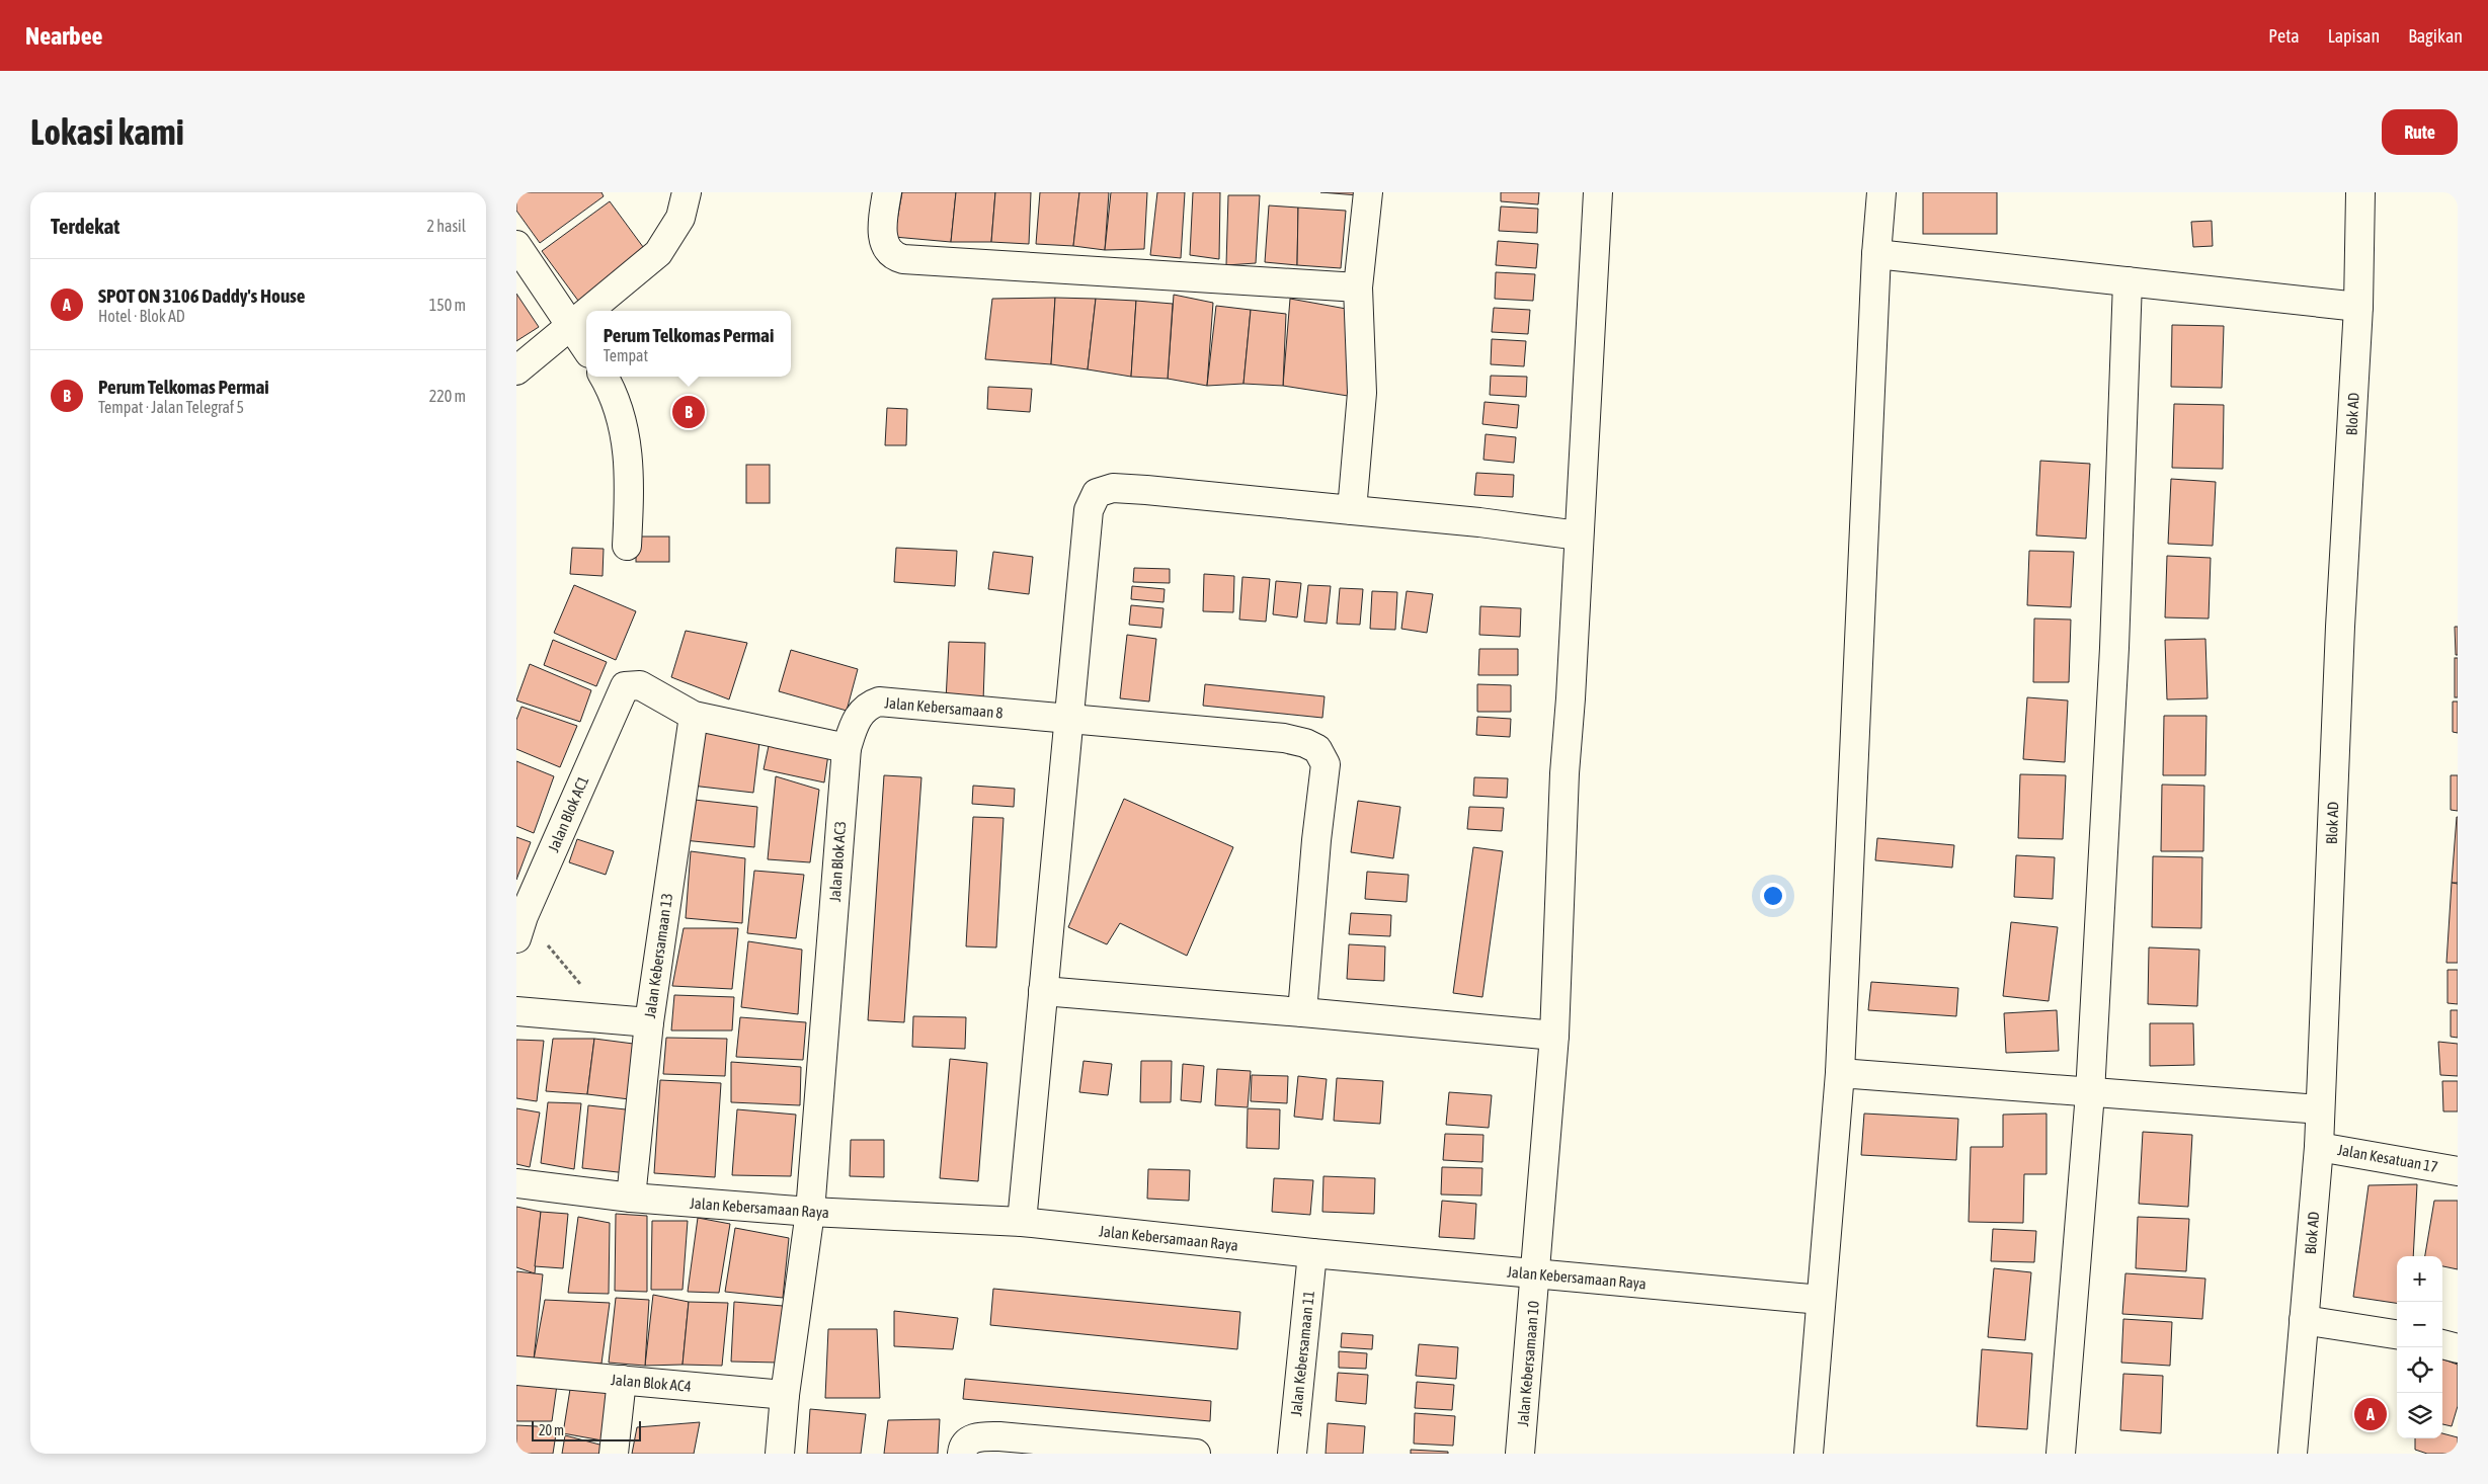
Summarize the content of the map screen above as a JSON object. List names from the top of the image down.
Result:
{
  "streets": {
    "street": [
      "Blok AD",
      "Jalan Kebersamaan 8",
      "Jalan Blok AC1",
      "Jalan Blok AC3",
      "Jalan Kebersamaan 13",
      "Jalan Kesatuan 17",
      "Jalan Kebersamaan Raya",
      "Jalan Kebersamaan 11",
      "Jalan Kebersamaan 10",
      "Jalan Blok AC4"
    ]
  },
  "crossings": [
    ["Blok AD", "Jalan Kesatuan 17"],
    ["Jalan Kebersamaan 8", "Jalan Blok AC3"],
    ["Jalan Blok AC1", "Jalan Kebersamaan 13"],
    ["Jalan Blok AC3", "Jalan Kebersamaan Raya"],
    ["Jalan Blok AC3", "Jalan Blok AC4"],
    ["Jalan Kebersamaan 13", "Jalan Kebersamaan Raya"],
    ["Jalan Kebersamaan Raya", "Jalan Kebersamaan 11"],
    ["Jalan Kebersamaan Raya", "Jalan Kebersamaan 10"]
  ],
  "scale_bar": "20 m",
  "page": {
    "header": "Nearbee",
    "nav": ["Peta", "Lapisan", "Bagikan"],
    "buttons": "Rute",
    "title": "Lokasi kami",
    "heading": ["Terdekat", "2 hasil"],
    "list": [
      {
        "mark": "A",
        "name": "SPOT ON 3106 Daddy's House",
        "note": "Hotel · Blok AD",
        "value": "150 m"
      },
      {
        "mark": "B",
        "name": "Perum Telkomas Permai",
        "note": "Tempat · Jalan Telegraf 5",
        "value": "220 m"
      }
    ],
    "popup": ["Perum Telkomas Permai", "Tempat"],
    "pins": ["B", "A"],
    "map_buttons": ["+", "−"],
    "scale": "20 m"
  }
}
